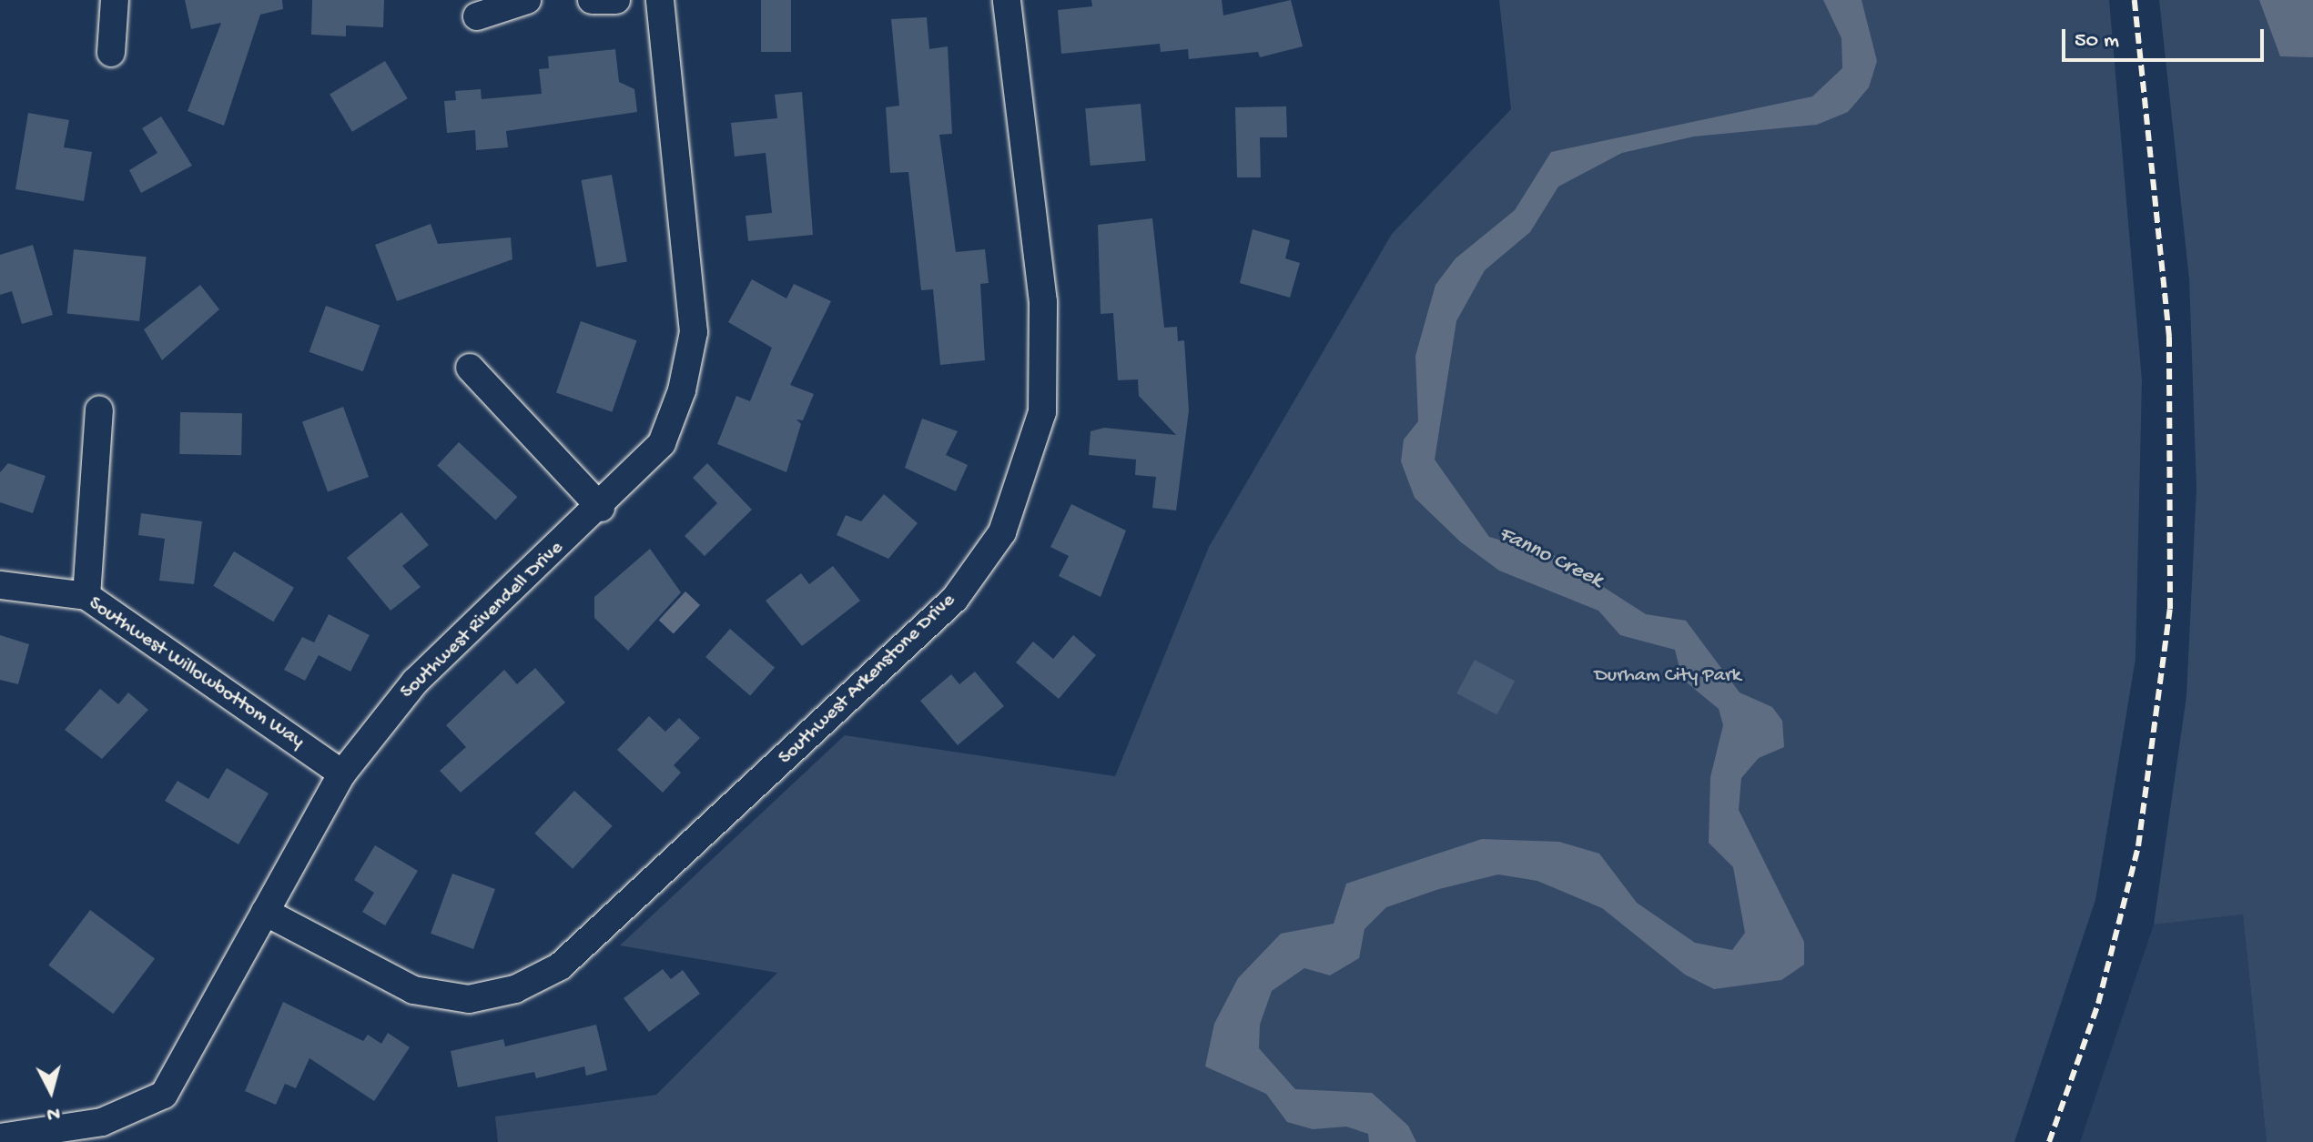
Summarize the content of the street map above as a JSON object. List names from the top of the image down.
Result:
{
  "streets": {
    "street": ["Southwest Rivendell Drive", "Southwest Willowbottom Way", "Southwest Arkenstone Drive"]
  },
  "crossings": [
    ["Southwest Rivendell Drive", "Southwest Willowbottom Way"],
    ["Southwest Rivendell Drive", "Southwest Arkenstone Drive"]
  ],
  "water": ["Fanno Creek"],
  "parks": ["Durham City Park"],
  "scale_bar": "50 m",
  "north": "bottom"
}
